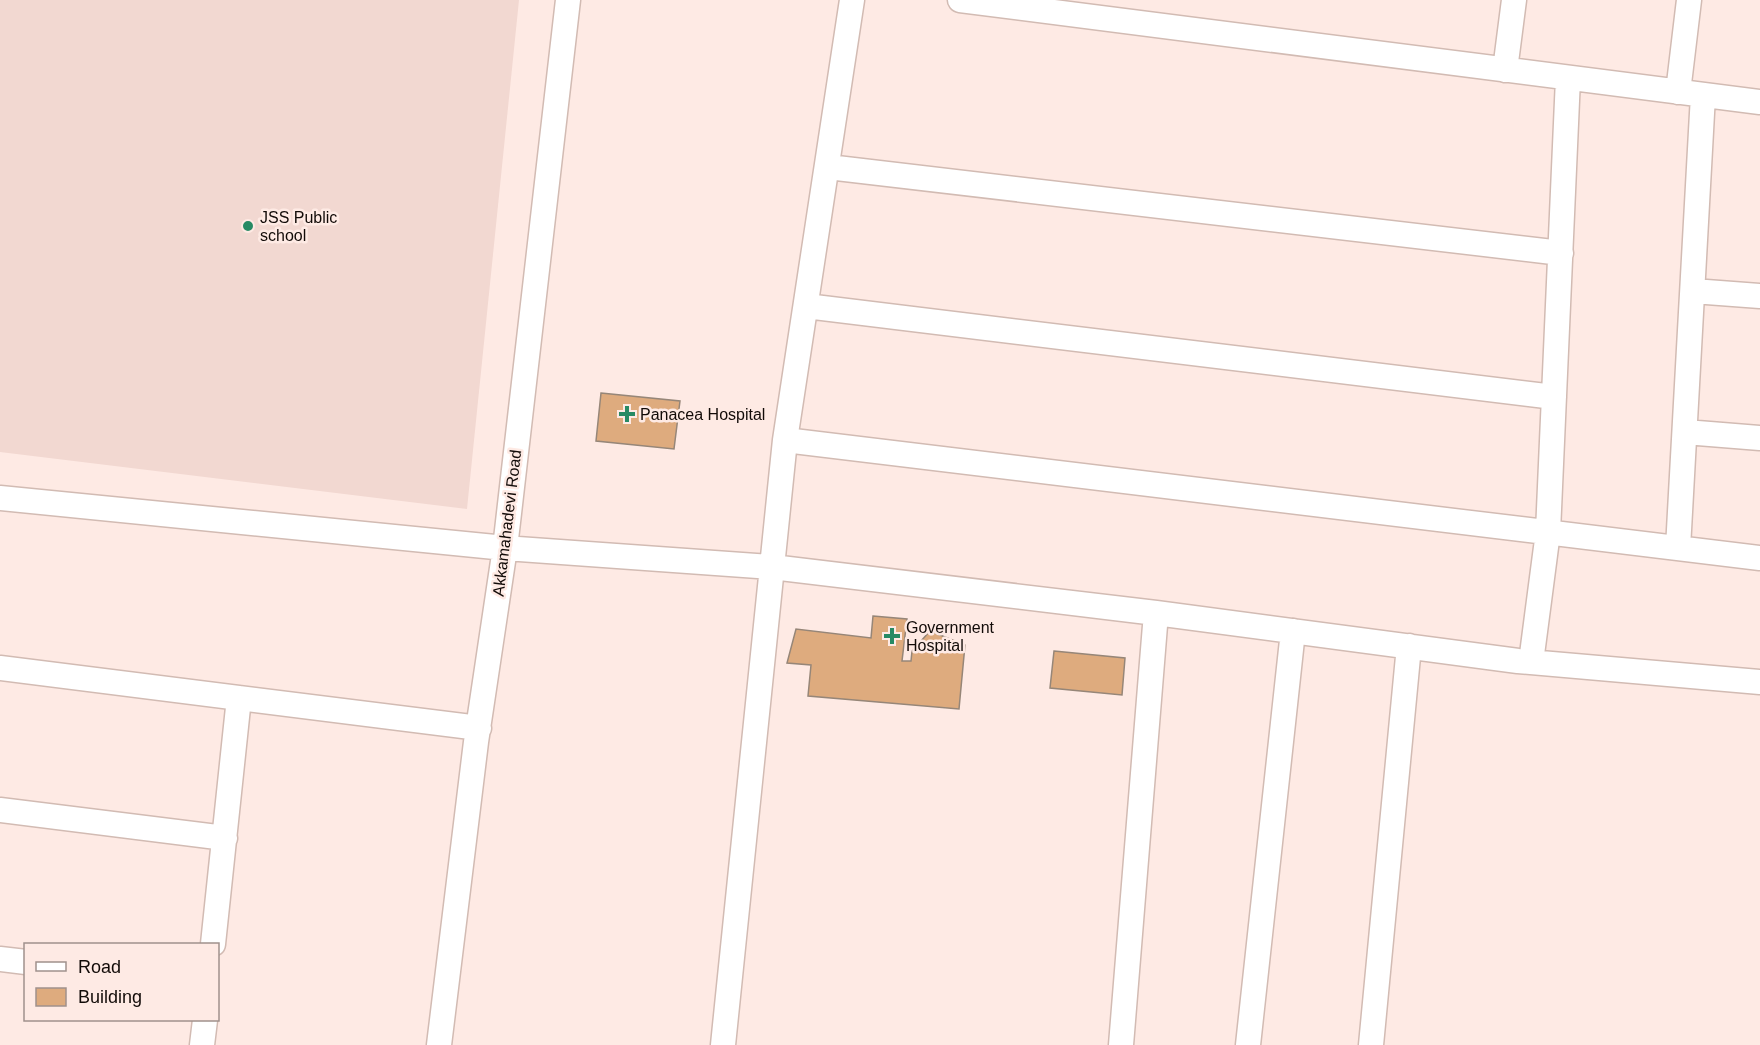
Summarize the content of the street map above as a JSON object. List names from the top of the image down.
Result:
{
  "streets": {
    "street": ["Akkamahadevi Road"]
  },
  "places": {
    "other": ["JSS Public school"],
    "health": ["Panacea Hospital", "Government Hospital"]
  },
  "legend": ["Road", "Building"]
}
